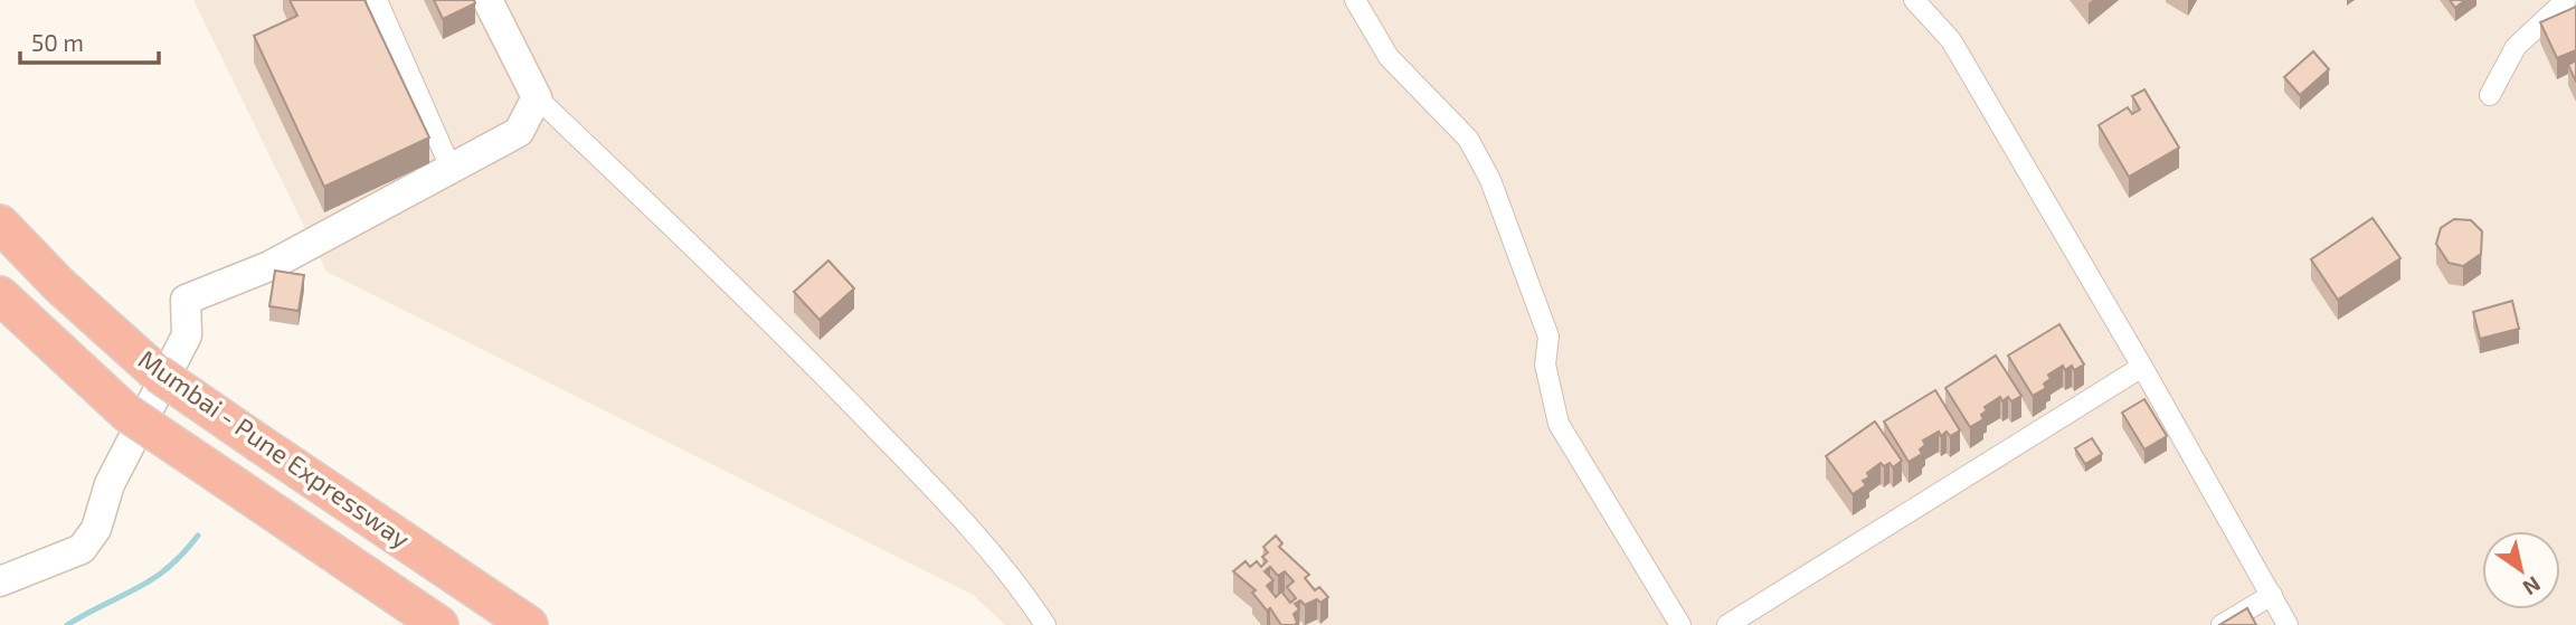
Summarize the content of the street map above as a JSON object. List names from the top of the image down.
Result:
{
  "streets": {
    "highway": ["Mumbai - Pune Expressway"]
  },
  "scale_bar": "50 m",
  "north": "bottom right"
}
